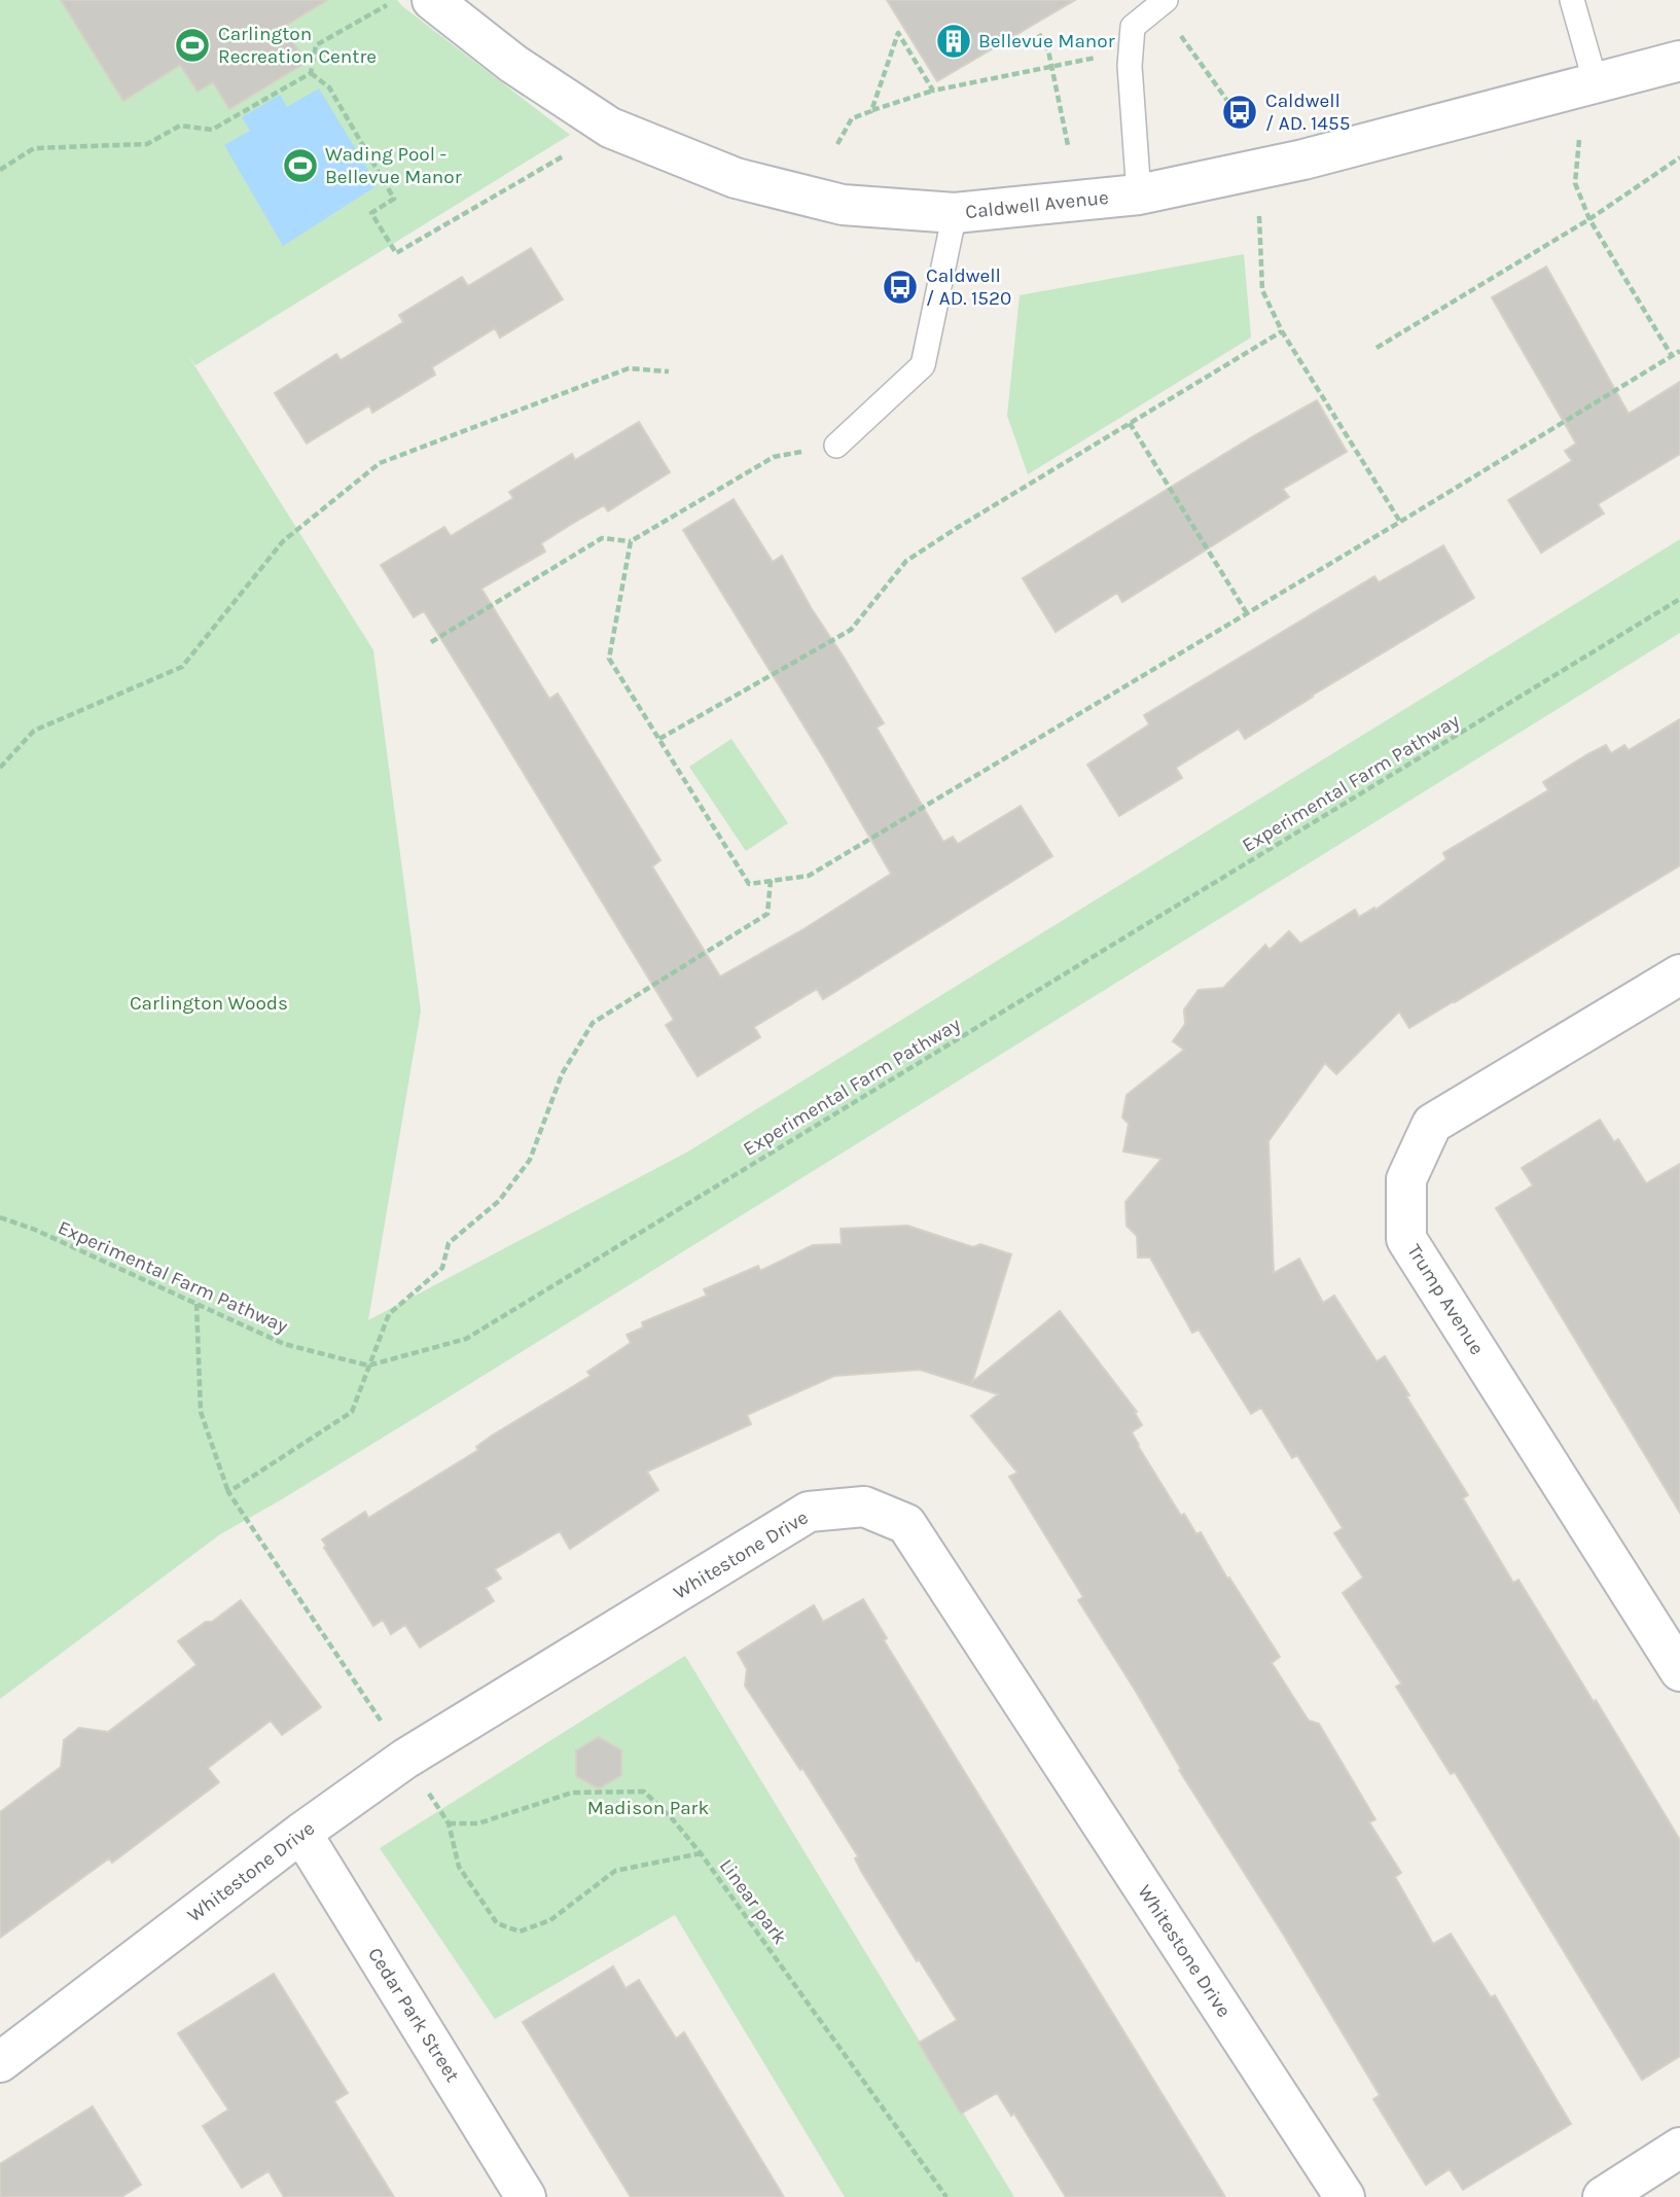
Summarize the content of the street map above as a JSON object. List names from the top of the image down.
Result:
{
  "streets": {
    "street": [
      "Caldwell Avenue",
      "Trump Avenue",
      "Whitestone Drive",
      "Cedar Park Street"
    ],
    "path": ["Experimental Farm Pathway", "Linear park"]
  },
  "crossings": [
    ["Whitestone Drive", "Cedar Park Street"]
  ],
  "parks": ["Carlington Woods", "Madison Park"],
  "places": {
    "building": ["Bellevue Manor"],
    "sports": ["Carlington Recreation Centre", "Wading Pool - Bellevue Manor"],
    "bus stop": ["Caldwell / AD. 1455", "Caldwell / AD. 1520"]
  }
}
